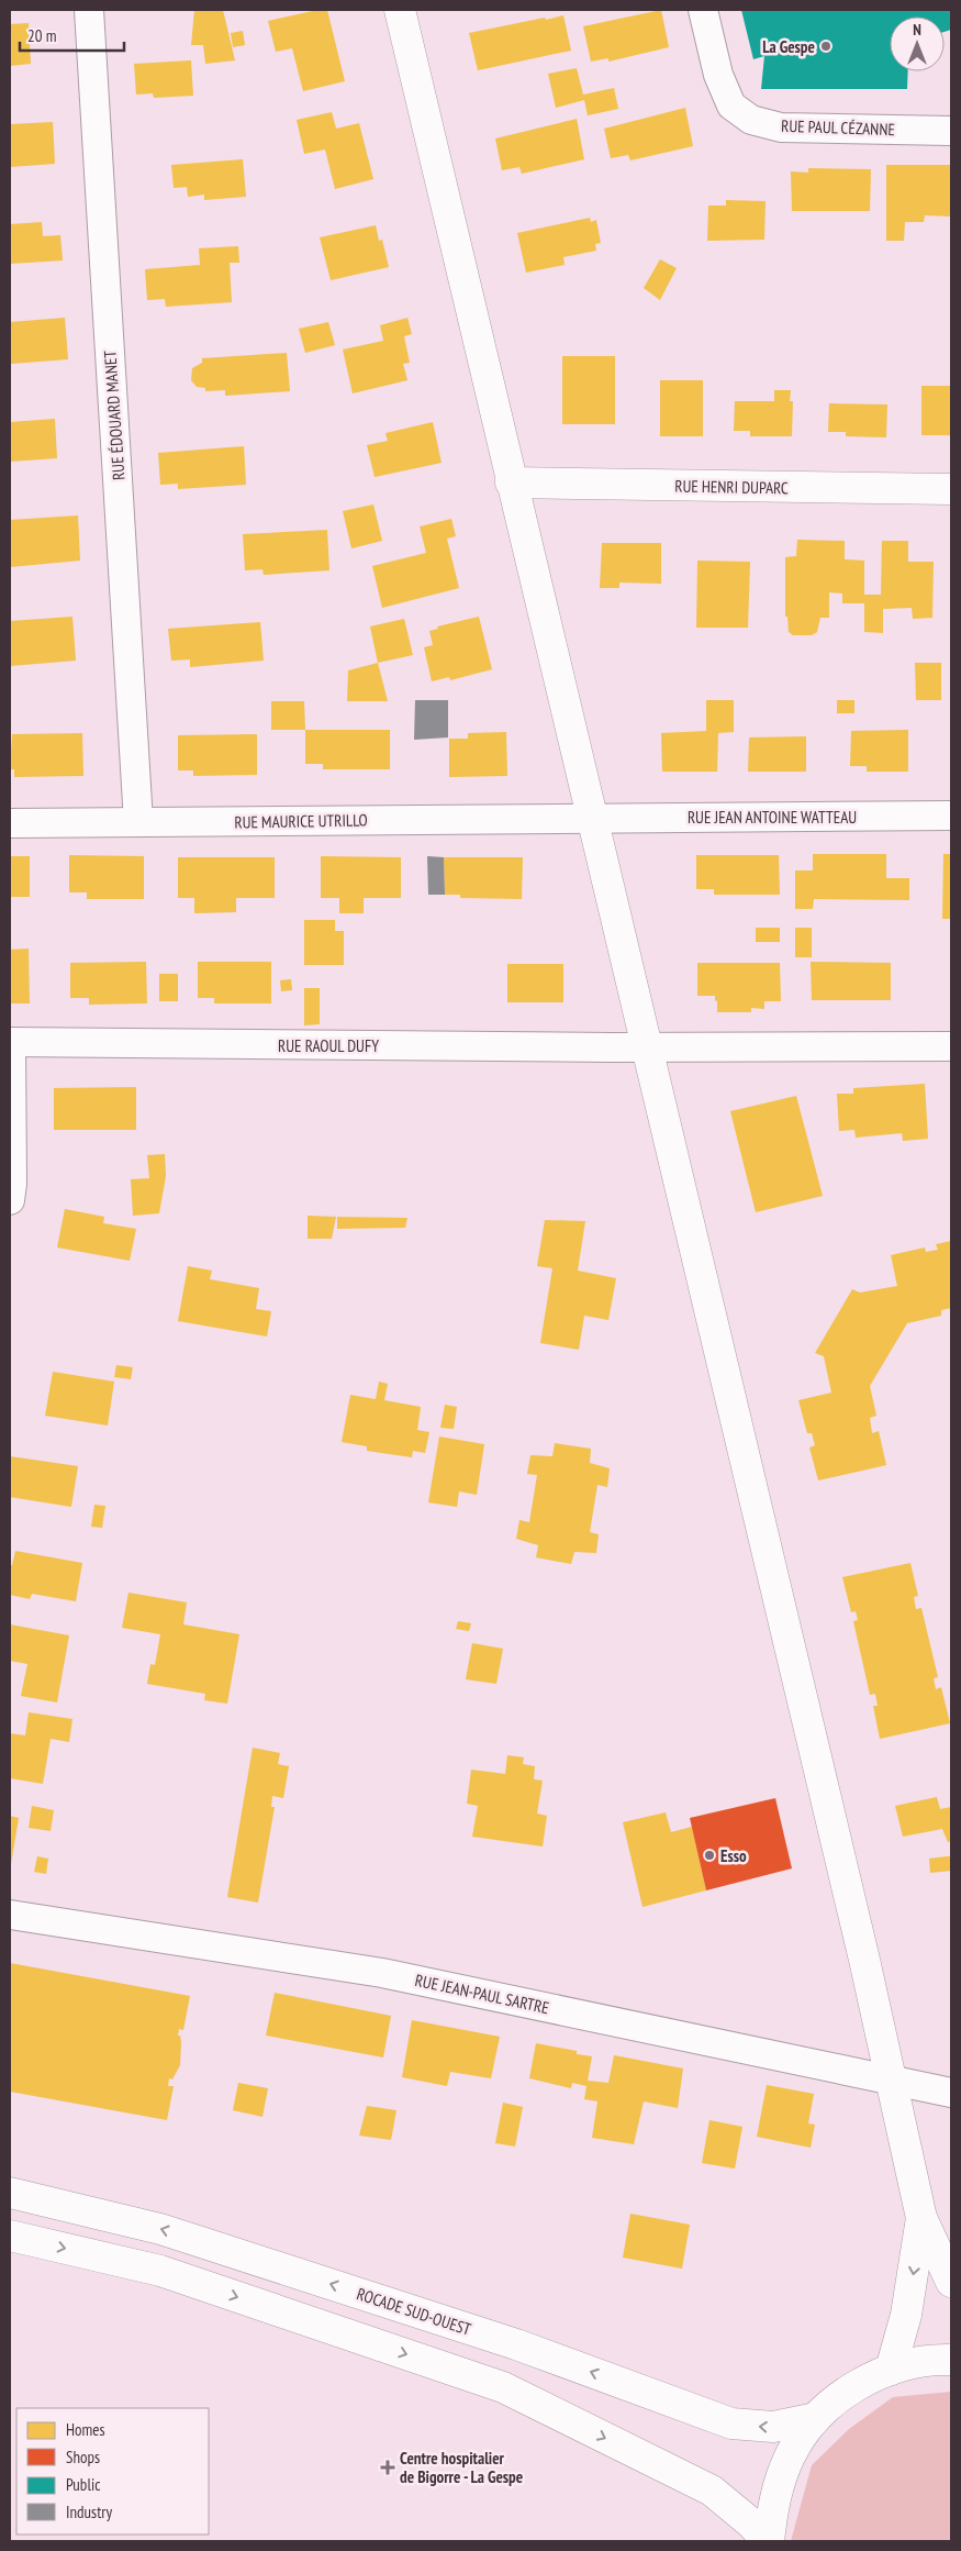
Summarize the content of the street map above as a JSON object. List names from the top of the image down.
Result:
{
  "streets": {
    "main road": ["RUE HENRI DUPARC", "ROCADE SUD-OUEST"],
    "street": [
      "RUE PAUL CÉZANNE",
      "RUE ÉDOUARD MANET",
      "RUE JEAN ANTOINE WATTEAU",
      "RUE MAURICE UTRILLO",
      "RUE RAOUL DUFY",
      "RUE JEAN-PAUL SARTRE"
    ]
  },
  "crossings": [
    ["RUE ÉDOUARD MANET", "RUE MAURICE UTRILLO"],
    ["RUE JEAN ANTOINE WATTEAU", "RUE MAURICE UTRILLO"]
  ],
  "places": {
    "other": ["La Gespe", "Esso"],
    "health": ["Centre hospitalier de Bigorre - La Gespe"]
  },
  "legend": [
    "Homes",
    "Shops",
    "Public",
    "Industry"
  ],
  "scale_bar": "20 m",
  "north": "top"
}
